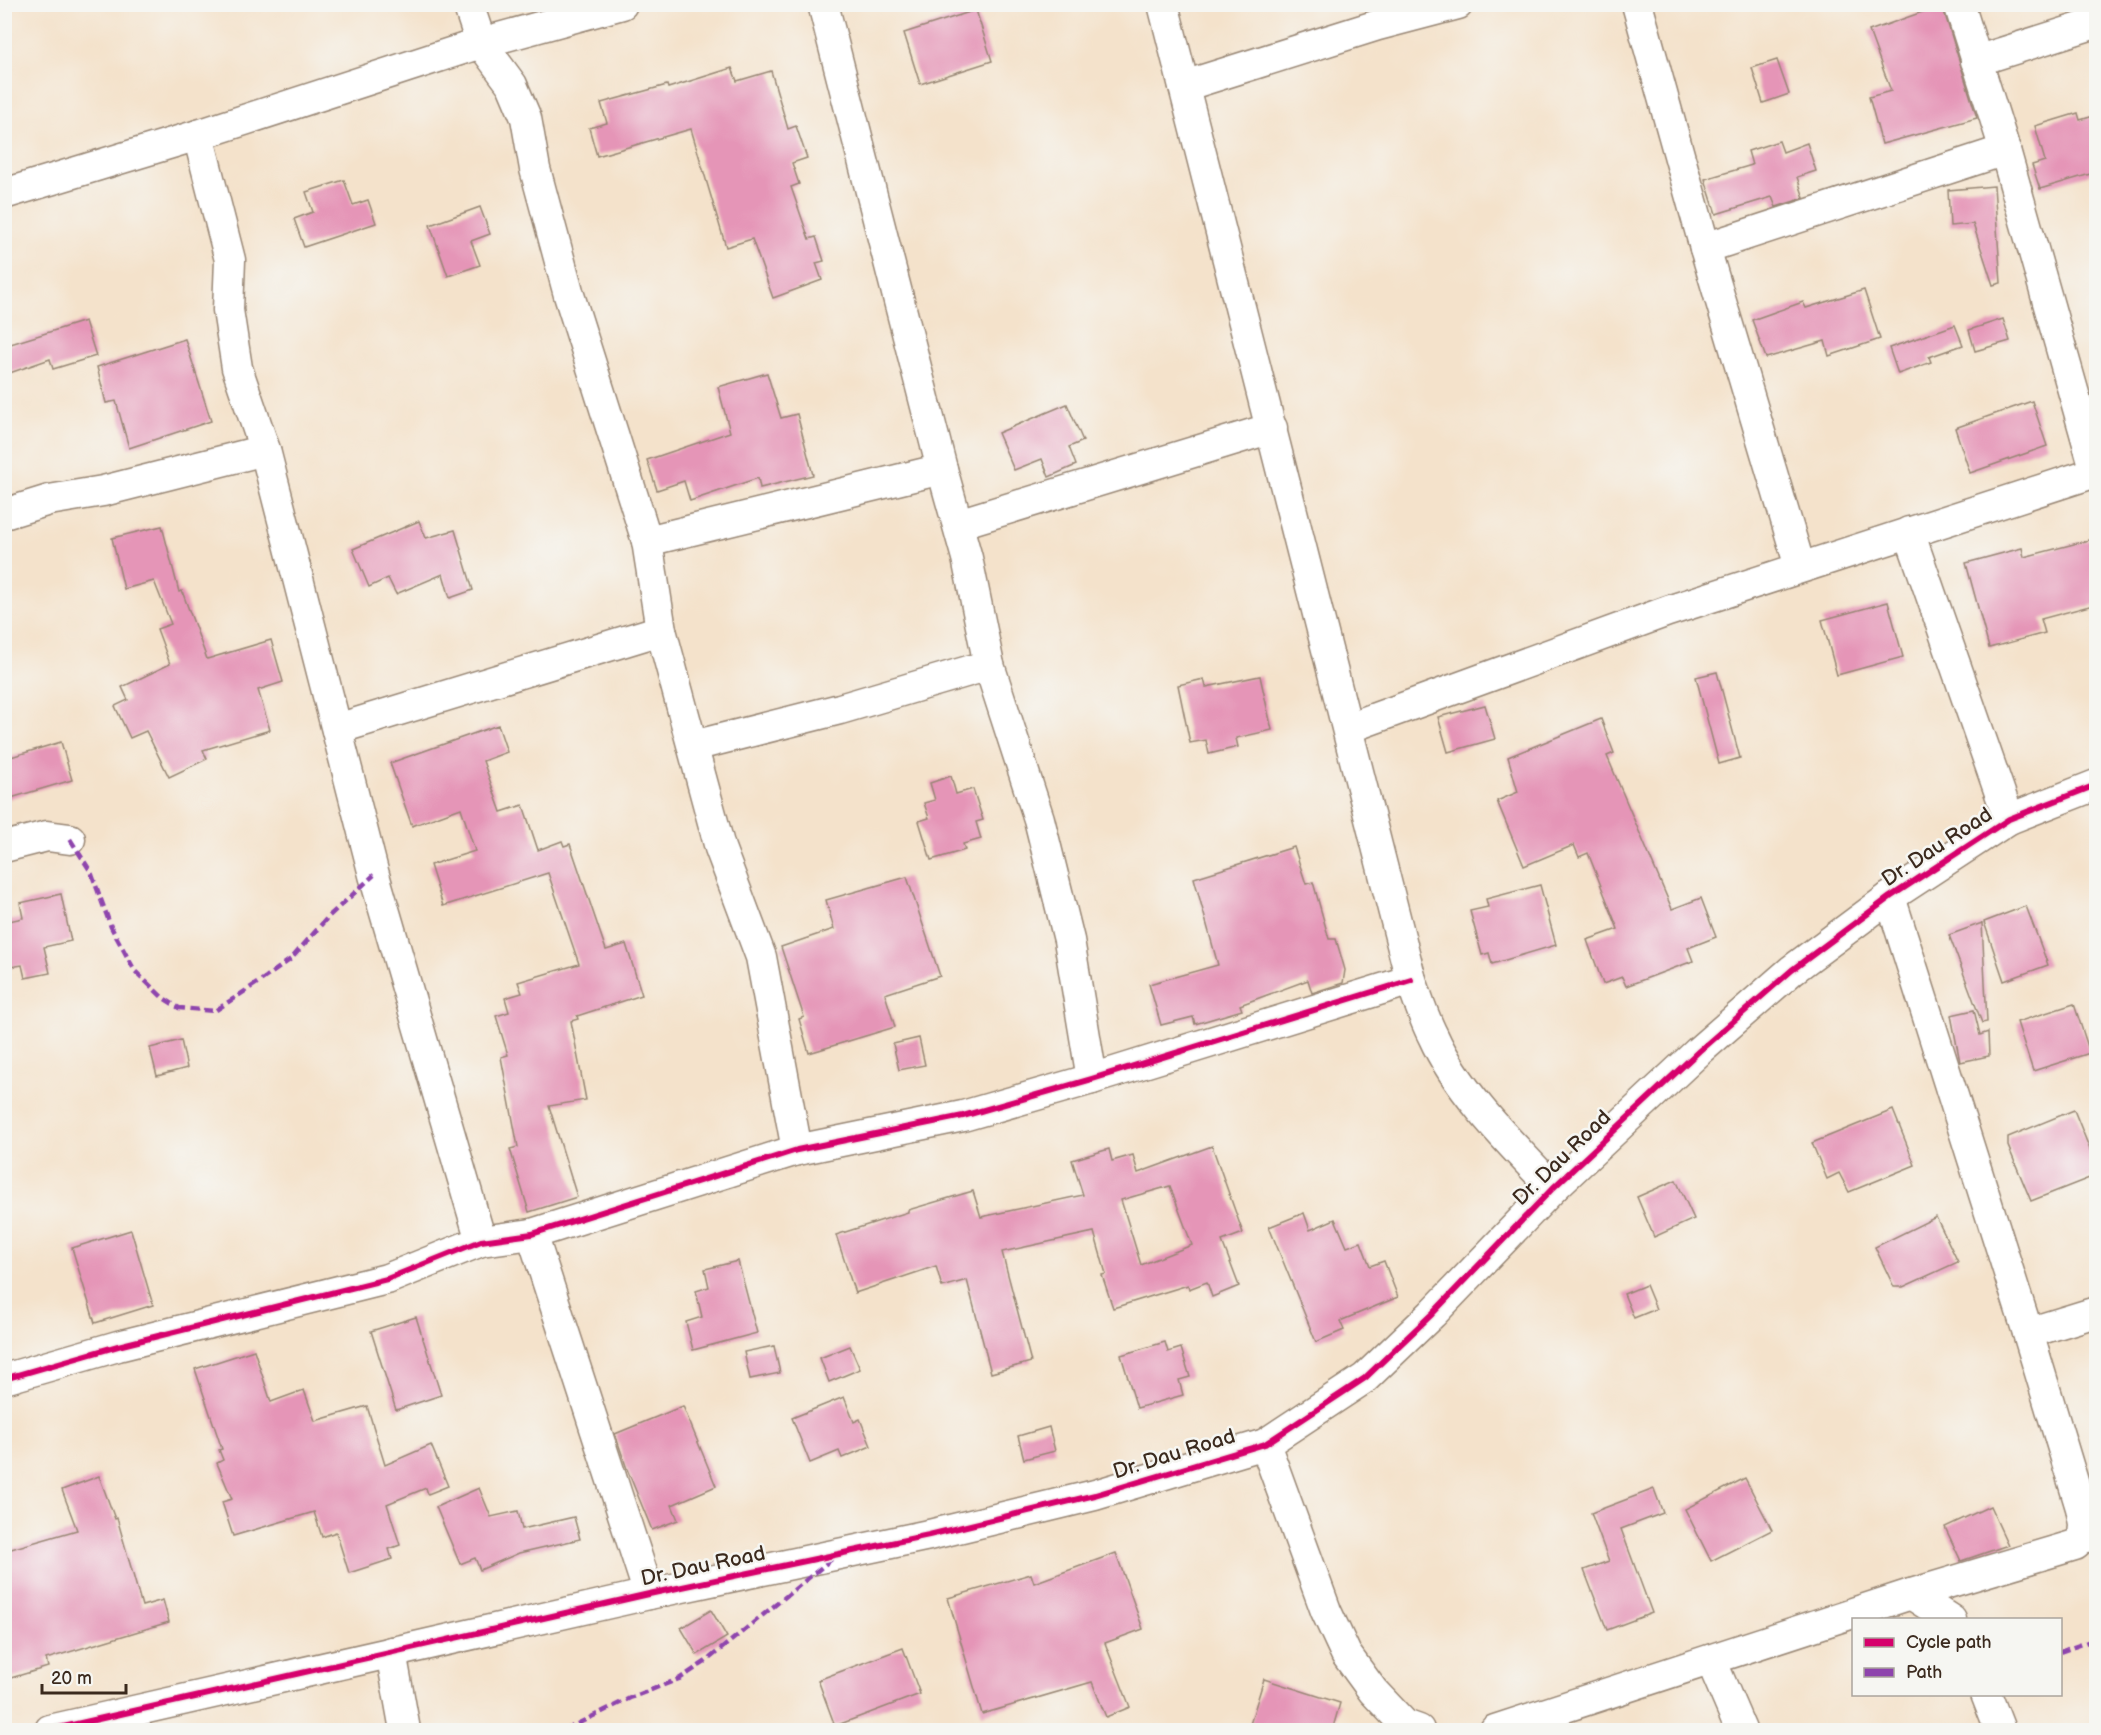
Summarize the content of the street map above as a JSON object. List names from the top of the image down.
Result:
{
  "streets": {
    "street": ["Dr. Dau Road"]
  },
  "legend": ["Cycle path", "Path"],
  "scale_bar": "20 m"
}
